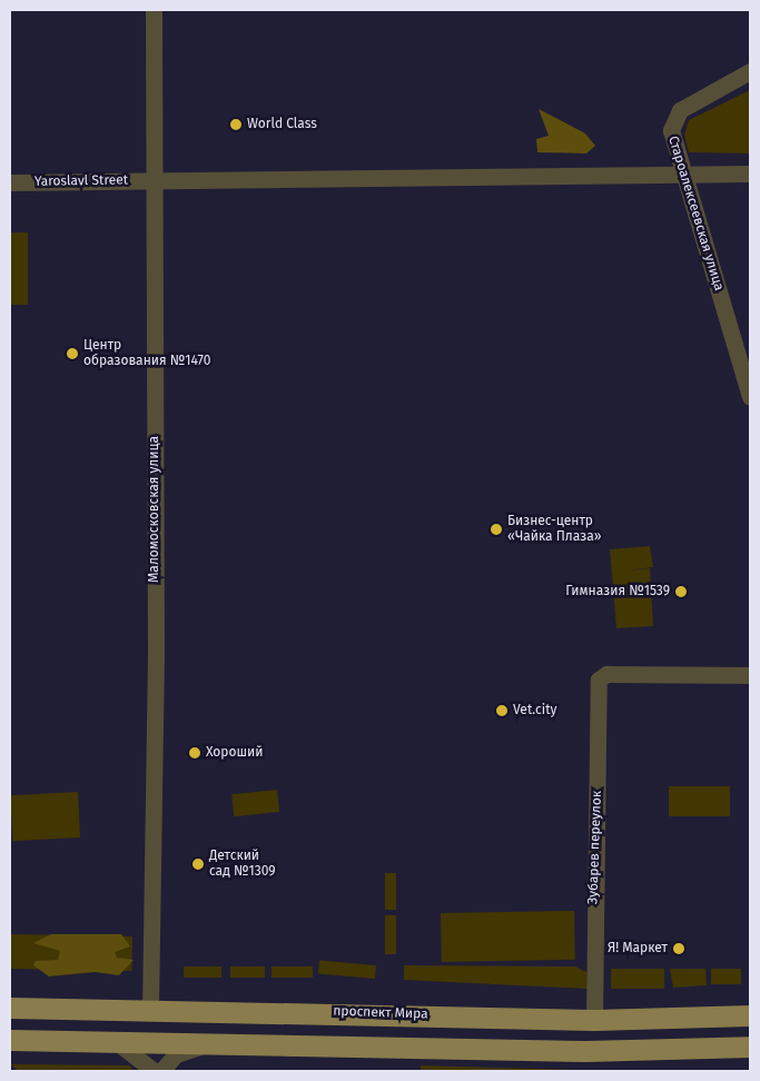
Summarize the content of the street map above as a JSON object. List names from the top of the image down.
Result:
{
  "streets": {
    "main road": ["проспект Мира"],
    "street": [
      "Yaroslavl Street",
      "Староалексеевская улица",
      "Маломосковская улица",
      "Зубарев переулок"
    ]
  },
  "crossings": [
    ["Yaroslavl Street", "Староалексеевская улица"],
    ["Yaroslavl Street", "Маломосковская улица"],
    ["Маломосковская улица", "проспект Мира"],
    ["Зубарев переулок", "проспект Мира"]
  ],
  "places": [
    "World Class",
    "Центр образования №1470",
    "Бизнес-центр «Чайка Плаза»",
    "Гимназия №1539",
    "Vet.city",
    "Хороший",
    "Детский сад №1309",
    "Я! Маркет"
  ]
}
